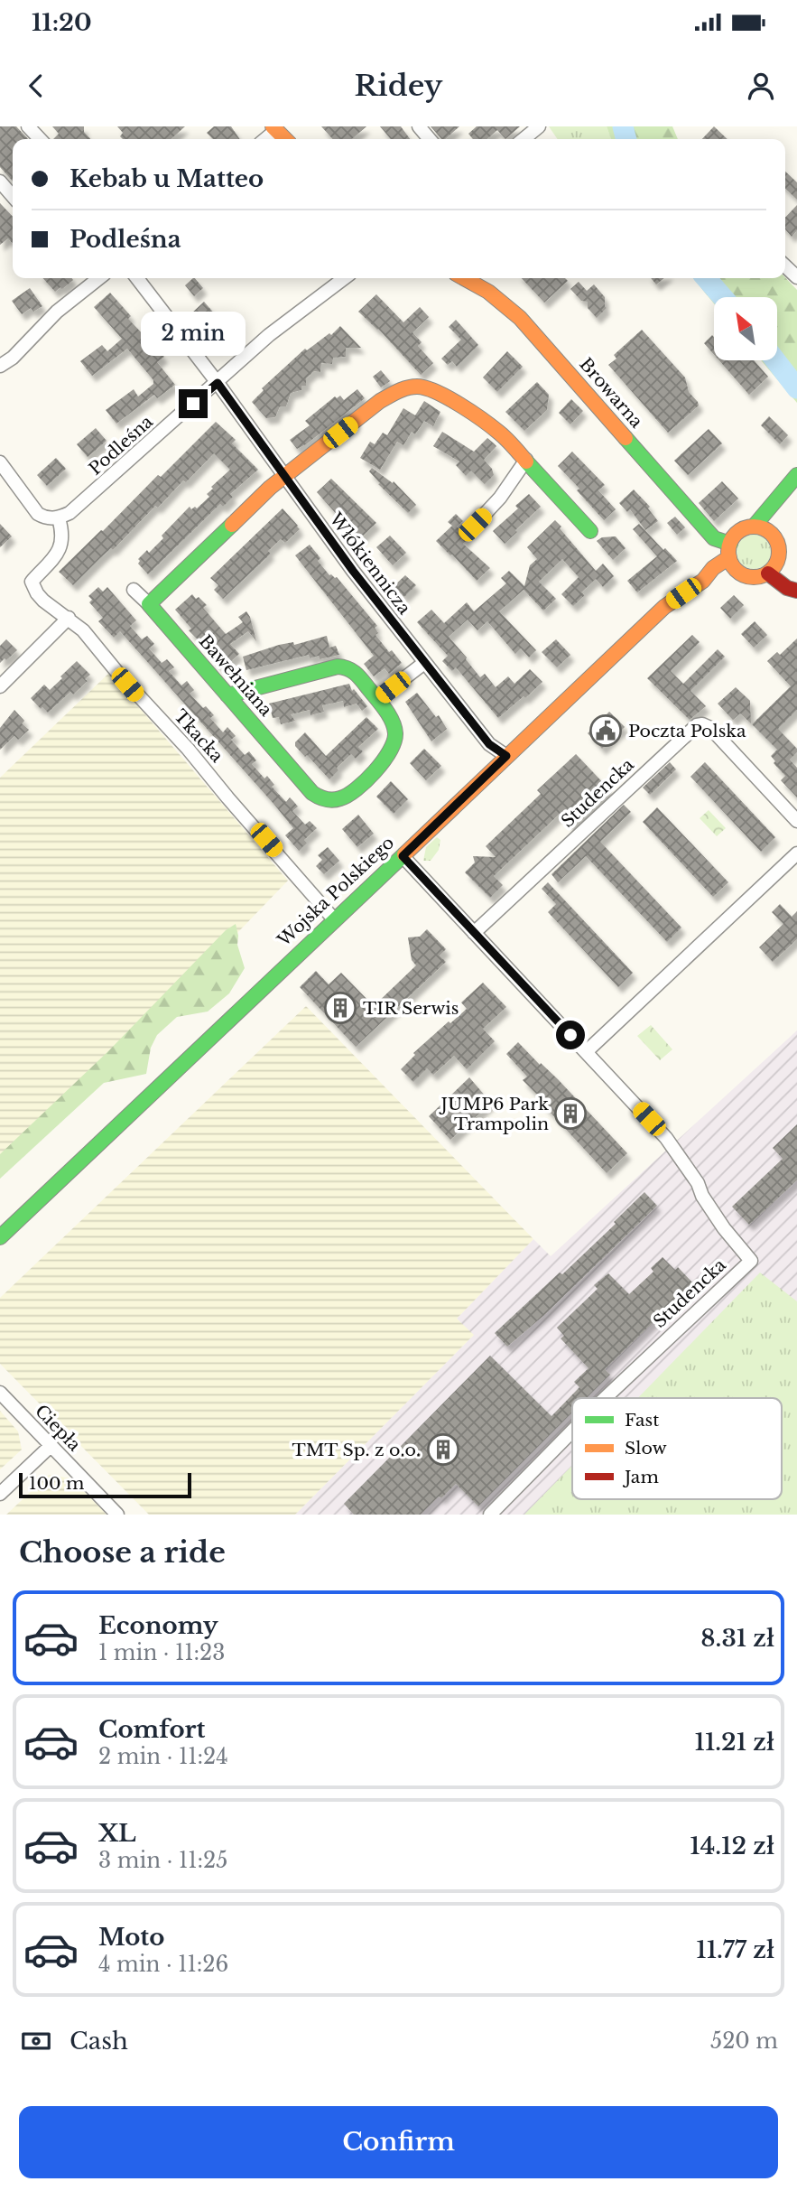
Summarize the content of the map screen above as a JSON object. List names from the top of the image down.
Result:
{
  "streets": {
    "street": [
      "Browarna",
      "Podleśna",
      "Włókiennicza",
      "Bawełniana",
      "Tkacka",
      "Studencka",
      "Wojska Polskiego",
      "Ciepła"
    ]
  },
  "crossings": [
    ["Browarna", "Wojska Polskiego"],
    ["Podleśna", "Włókiennicza"],
    ["Podleśna", "Tkacka"],
    ["Włókiennicza", "Wojska Polskiego"],
    ["Tkacka", "Wojska Polskiego"],
    ["Studencka", "Wojska Polskiego"]
  ],
  "places": {
    "public building": ["Poczta Polska"],
    "building": ["TIR Serwis", "JUMP6 Park Trampolin", "TMT Sp. z o.o."]
  },
  "legend": ["Fast", "Slow", "Jam"],
  "scale_bar": "100 m",
  "north": "top left",
  "page": {
    "status": "11:20",
    "header": "Ridey",
    "banner": ["Kebab u Matteo", "Podleśna"],
    "bubble": "2 min",
    "scale": "100 m",
    "heading": "Choose a ride",
    "list": [
      {
        "name": "Economy",
        "note": "1 min · 11:23",
        "value": "8.31 zł"
      },
      {
        "name": "Comfort",
        "note": "2 min · 11:24",
        "value": "11.21 zł"
      },
      {
        "name": "XL",
        "note": "3 min · 11:25",
        "value": "14.12 zł"
      },
      {
        "name": "Moto",
        "note": "4 min · 11:26",
        "value": "11.77 zł"
      }
    ],
    "pay": ["Cash", "520 m"],
    "buttons": "Confirm"
  }
}
